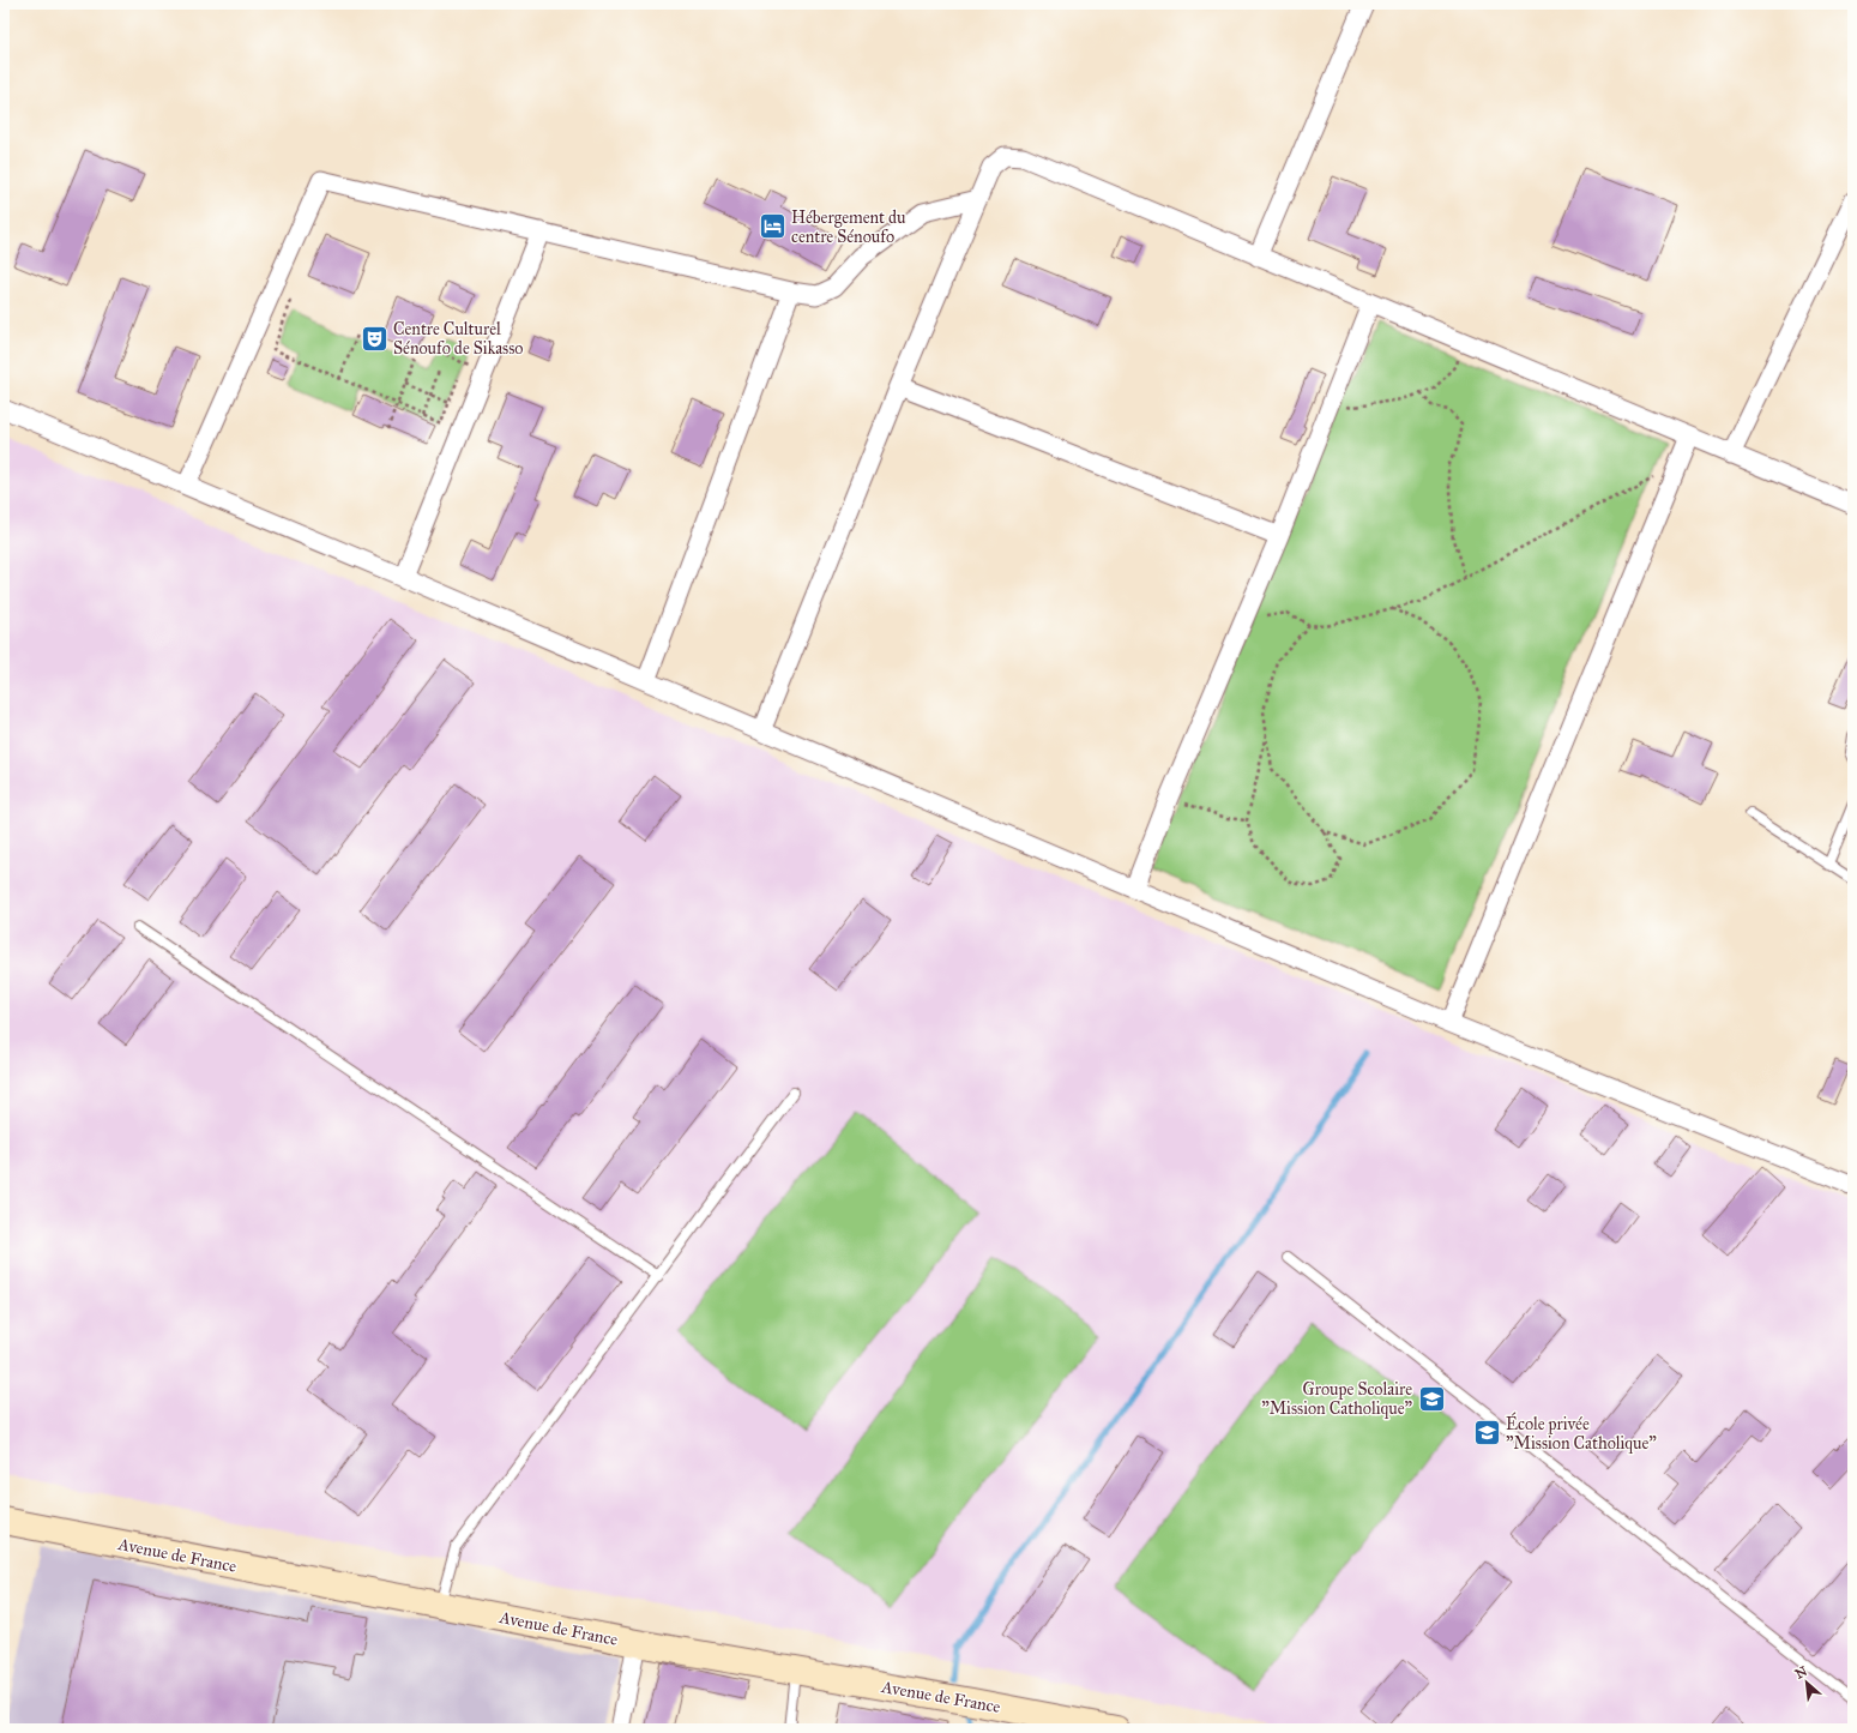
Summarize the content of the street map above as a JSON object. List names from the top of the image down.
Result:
{
  "streets": {
    "main road": ["Avenue de France"]
  },
  "places": {
    "hotel": ["Hébergement du centre Sénoufo"],
    "theatre": ["Centre Culturel Sénoufo de Sikasso"],
    "school or university": ["Groupe Scolaire \"Mission Catholique\"", "École privée \"Mission Catholique\""]
  },
  "north": "top left"
}
